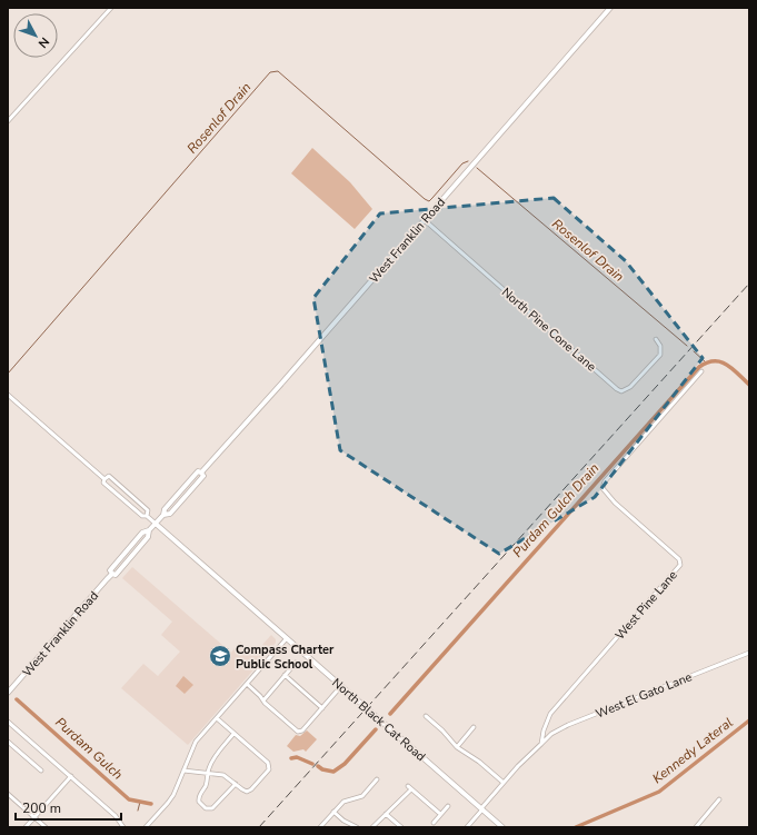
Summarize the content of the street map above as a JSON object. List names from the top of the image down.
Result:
{
  "streets": {
    "main road": ["West Franklin Road", "North Black Cat Road"],
    "street": ["North Pine Cone Lane", "West Pine Lane", "West El Gato Lane"]
  },
  "crossings": [
    ["West Franklin Road", "North Pine Cone Lane"],
    ["West Franklin Road", "North Black Cat Road"],
    ["West Pine Lane", "West El Gato Lane"]
  ],
  "water": [
    "Rosenlof Drain",
    "Purdam Gulch Drain",
    "Purdam Gulch",
    "Kennedy Lateral"
  ],
  "places": {
    "school or university": ["Compass Charter Public School"]
  },
  "scale_bar": "200 m",
  "north": "bottom right"
}
